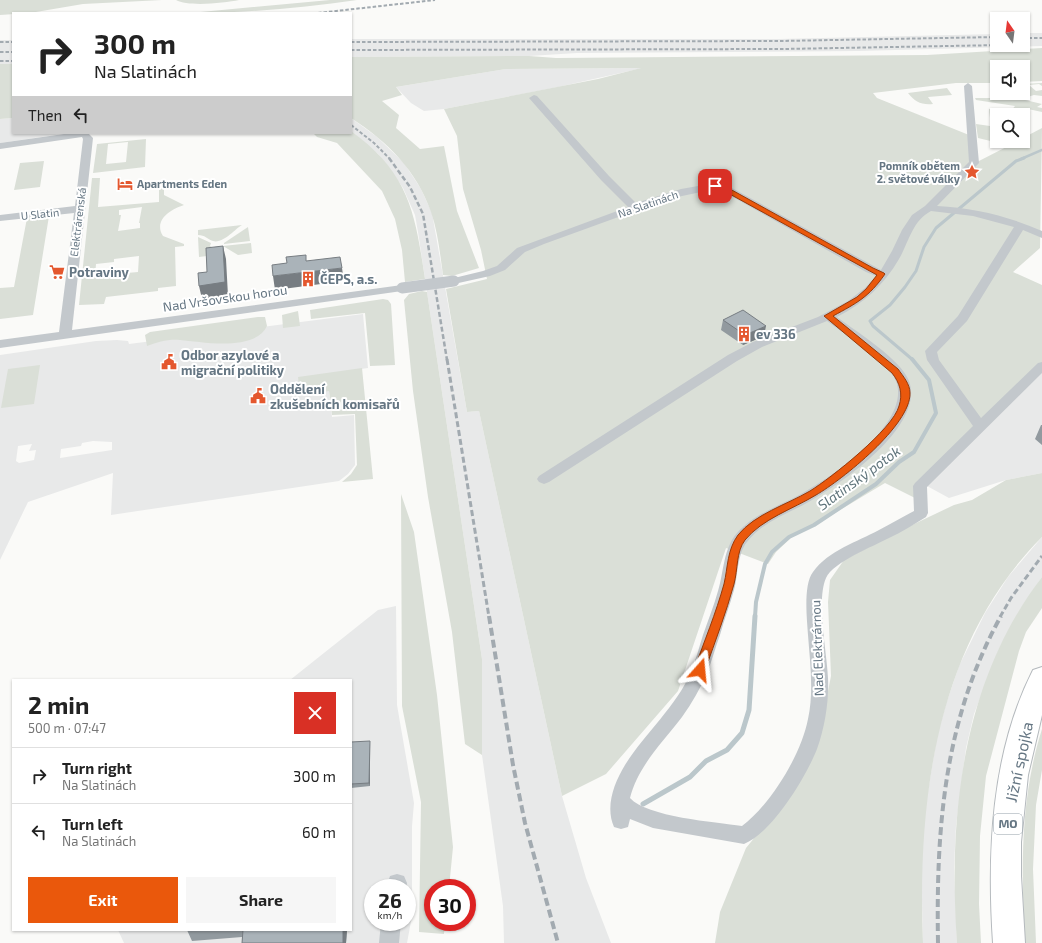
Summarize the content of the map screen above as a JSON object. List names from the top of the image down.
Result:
{
  "streets": {
    "highway": ["Jižní spojka", "MO"],
    "street": [
      "Na Slatinách",
      "U Slatin",
      "Elektrárenská",
      "Nad Vršovskou horou",
      "Nad Elektrárnou"
    ]
  },
  "crossings": [
    ["Na Slatinách", "Nad Vršovskou horou"],
    ["U Slatin", "Elektrárenská"],
    ["Elektrárenská", "Nad Vršovskou horou"]
  ],
  "water": ["Slatinský potok"],
  "places": {
    "place": ["Pomník obětem 2. světové války"],
    "hotel": ["Apartments Eden"],
    "supermarket": ["Potraviny"],
    "building": ["ČEPS, a.s.", "ev 336"],
    "public building": ["Odbor azylové a migrační politiky", "Oddělení zkušebních komisařů"]
  },
  "north": "top",
  "page": {
    "turn": ["300 m", "Na Slatinách"],
    "then": "Then",
    "heading": ["2 min", "500 m · 07:47"],
    "list": [
      {
        "name": "Turn right",
        "note": "Na Slatinách",
        "value": "300 m"
      },
      {
        "name": "Turn left",
        "note": "Na Slatinách",
        "value": "60 m"
      }
    ],
    "buttons": ["Exit", "Share"],
    "speed": "26 km/h",
    "limit": "30"
  }
}
